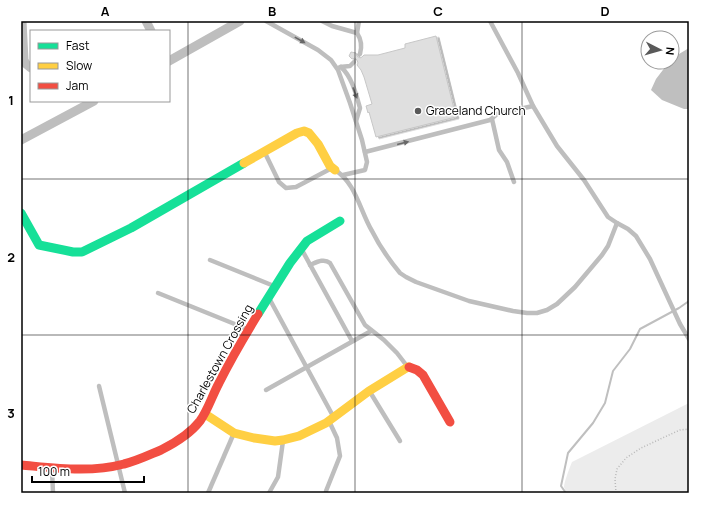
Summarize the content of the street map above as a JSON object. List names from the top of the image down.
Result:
{
  "streets": {
    "street": ["Charlestown Crossing"]
  },
  "places": ["Graceland Church"],
  "legend": ["Fast", "Slow", "Jam"],
  "scale_bar": "100 m",
  "north": "right",
  "grid": {
    "columns": [
      "A",
      "B",
      "C",
      "D"
    ],
    "rows": ["1", "2", "3"]
  }
}
